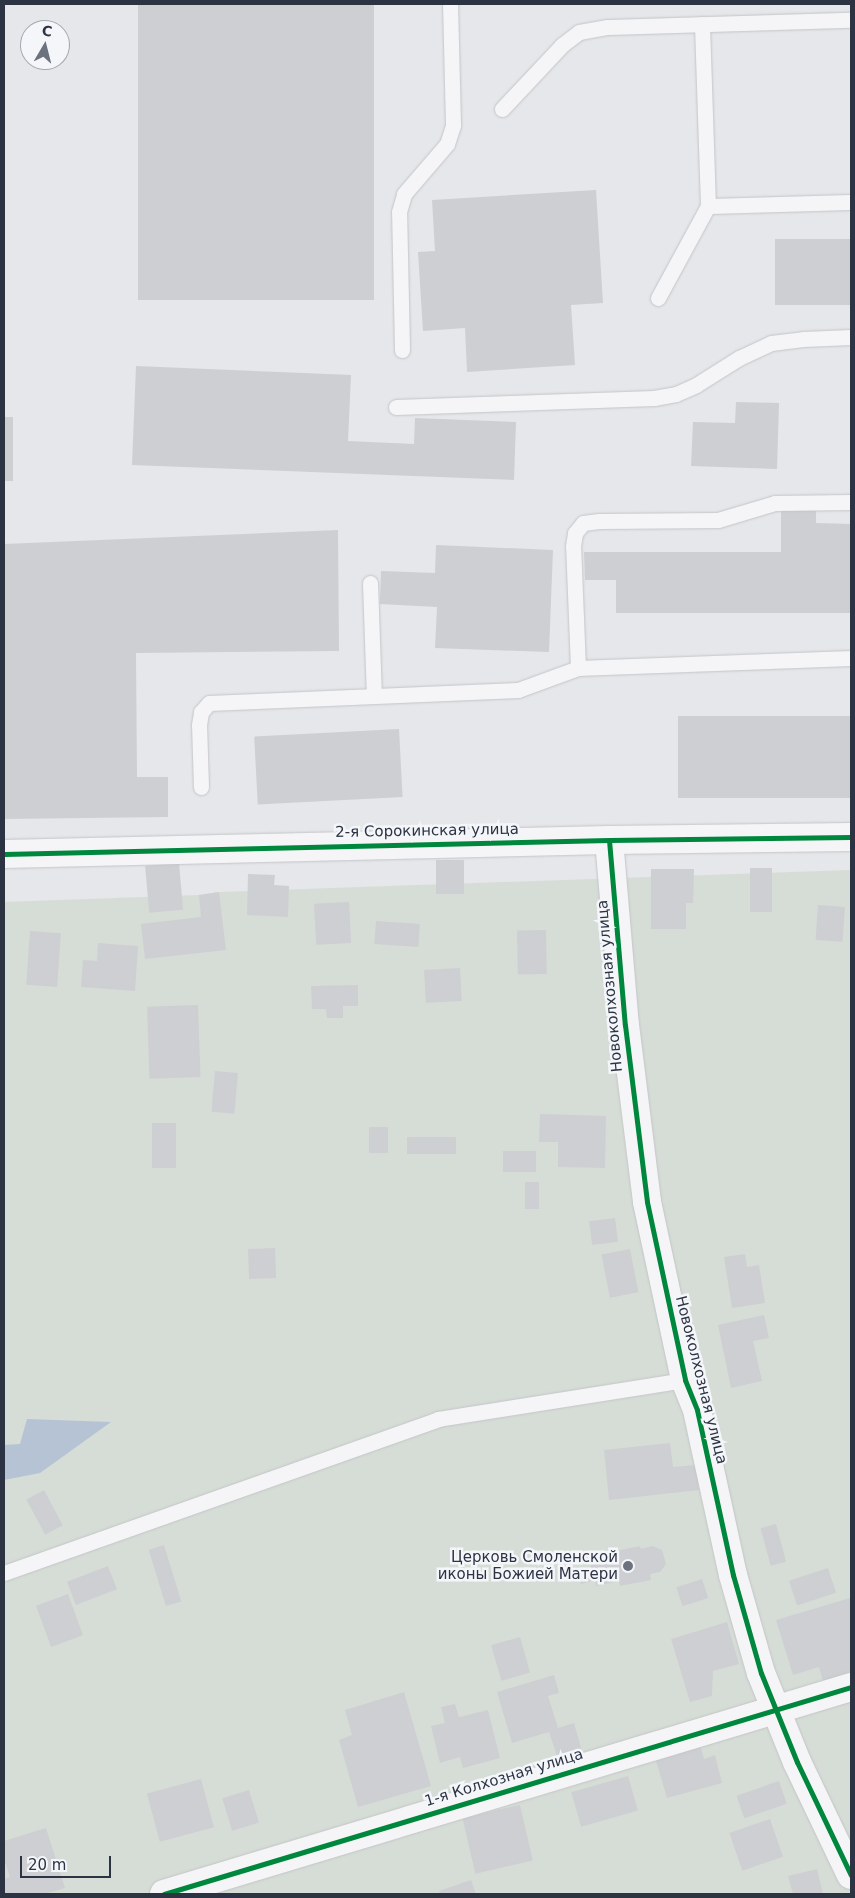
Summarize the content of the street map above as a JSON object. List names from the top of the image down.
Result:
{
  "streets": {
    "street": ["2-я Сорокинская улица", "Новоколхозная улица", "1-я Колхозная улица"]
  },
  "crossings": [
    ["2-я Сорокинская улица", "Новоколхозная улица"],
    ["Новоколхозная улица", "1-я Колхозная улица"]
  ],
  "places": ["Церковь Смоленской иконы Божией Матери"],
  "scale_bar": "20 m",
  "north": "top"
}
